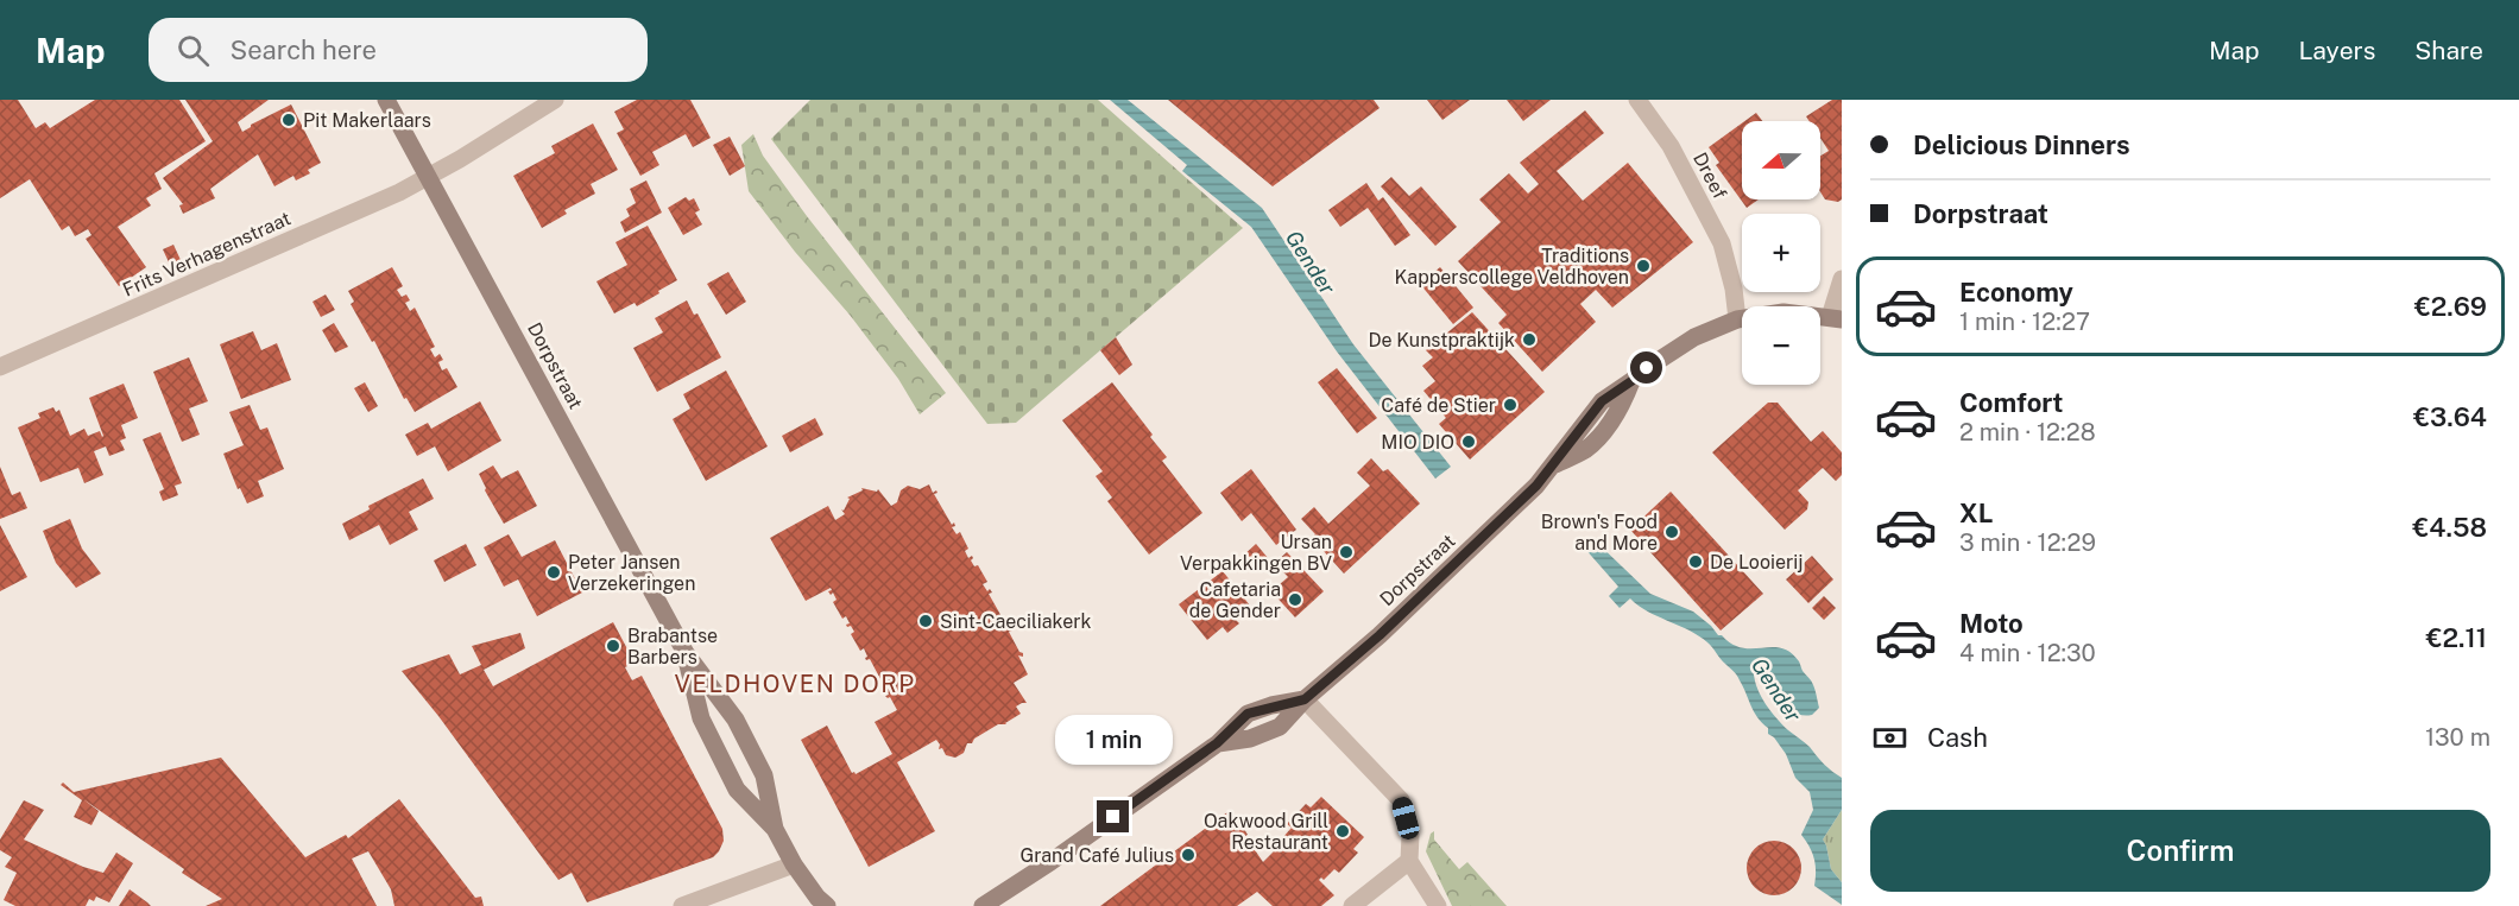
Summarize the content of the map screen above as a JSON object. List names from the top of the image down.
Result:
{
  "streets": {
    "street": ["Dreef", "Frits Verhagenstraat", "Dorpstraat"]
  },
  "crossings": [
    ["Dreef", "Dorpstraat"],
    ["Frits Verhagenstraat", "Dorpstraat"]
  ],
  "districts": ["VELDHOVEN DORP"],
  "water": ["Gender"],
  "places": [
    "Pit Makerlaars",
    "Traditions Kapperscollege Veldhoven",
    "De Kunstpraktijk",
    "Café de Stier",
    "MIO DIO",
    "Brown's Food and More",
    "Ursan Verpakkingen BV",
    "De Looierij",
    "Peter Jansen Verzekeringen",
    "Cafetaria de Gender",
    "Sint-Caeciliakerk",
    "Brabantse Barbers",
    "Oakwood Grill Restaurant",
    "Grand Café Julius"
  ],
  "north": "left",
  "page": {
    "header": "Map",
    "search": "Search here",
    "nav": ["Map", "Layers", "Share"],
    "banner": ["Delicious Dinners", "Dorpstraat"],
    "map_buttons": ["+", "−"],
    "list": [
      {
        "name": "Economy",
        "note": "1 min · 12:27",
        "value": "€2.69"
      },
      {
        "name": "Comfort",
        "note": "2 min · 12:28",
        "value": "€3.64"
      },
      {
        "name": "XL",
        "note": "3 min · 12:29",
        "value": "€4.58"
      },
      {
        "name": "Moto",
        "note": "4 min · 12:30",
        "value": "€2.11"
      }
    ],
    "pay": ["Cash", "130 m"],
    "bubble": "1 min",
    "buttons": "Confirm"
  }
}
